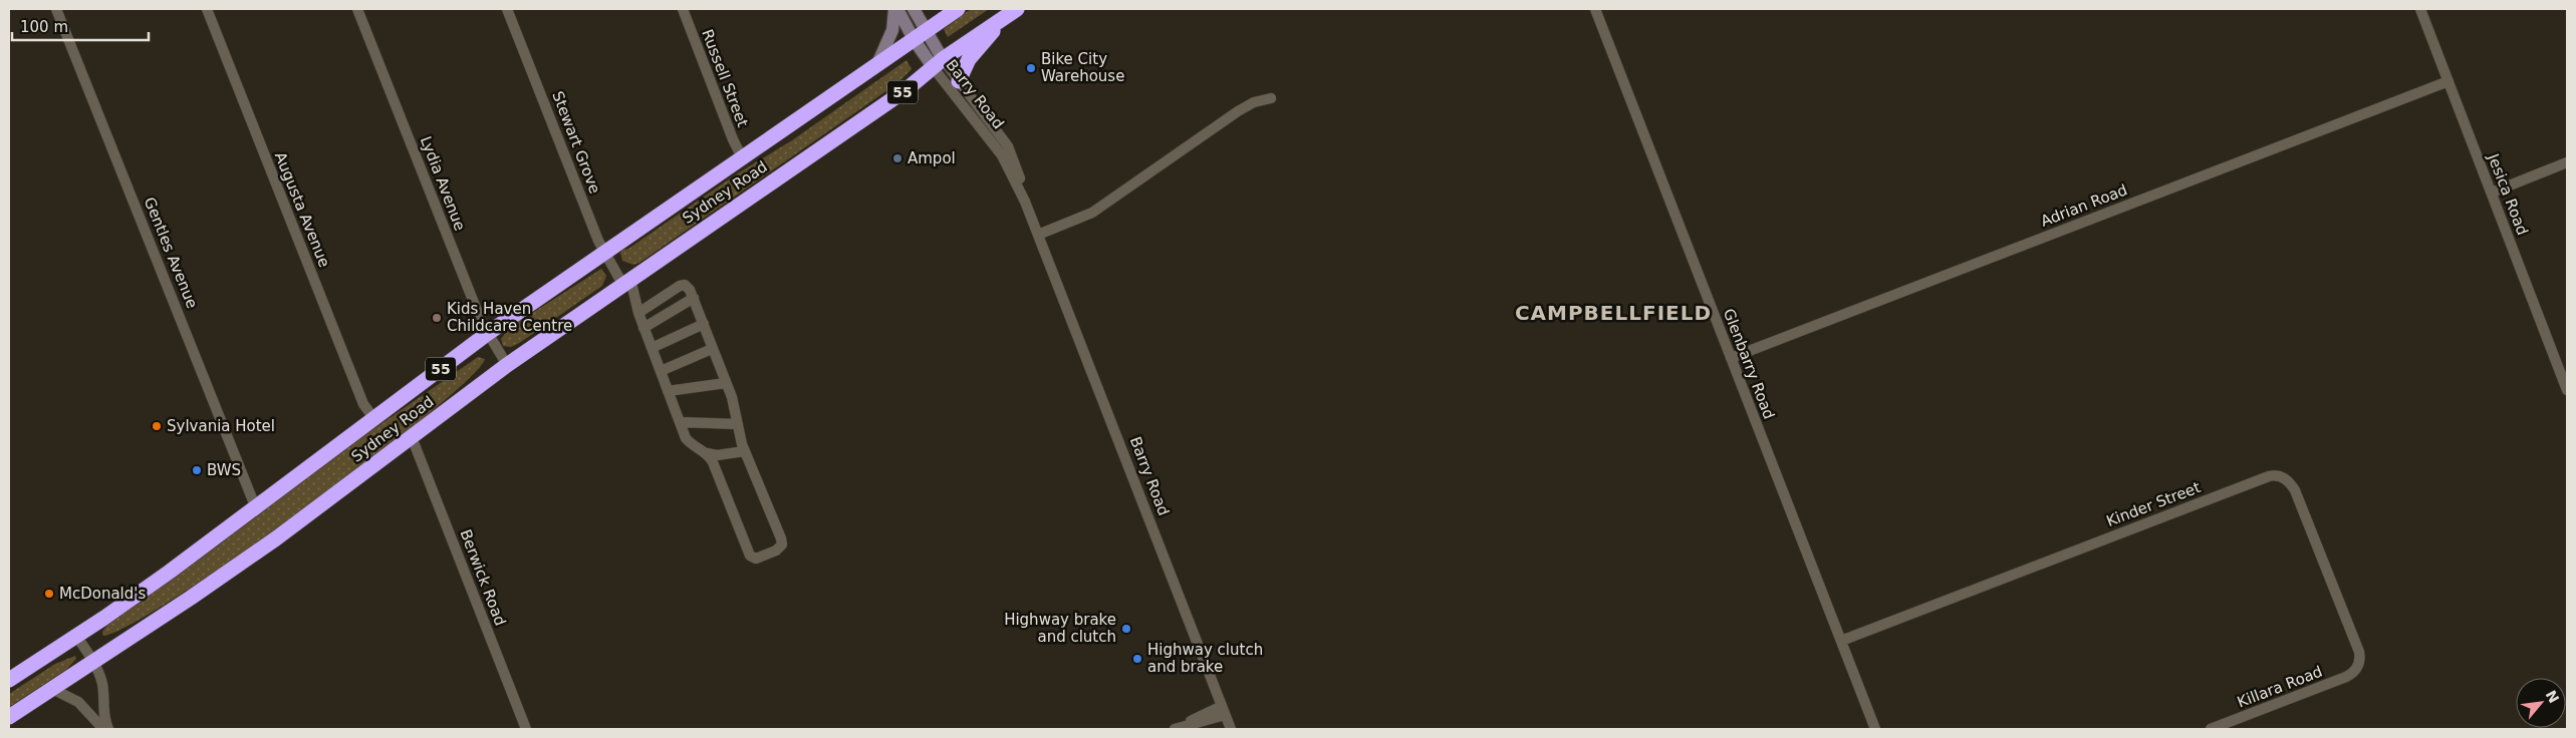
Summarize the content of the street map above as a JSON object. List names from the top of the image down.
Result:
{
  "streets": {
    "highway": ["55", "Sydney Road"],
    "main road": ["Barry Road"],
    "street": [
      "Russell Street",
      "Stewart Grove",
      "Lydia Avenue",
      "Jesica Road",
      "Adrian Road",
      "Augusta Avenue",
      "Gentles Avenue",
      "Glenbarry Road",
      "Kinder Street",
      "Berwick Road",
      "Killara Road"
    ]
  },
  "crossings": [
    ["Russell Street", "Sydney Road"],
    ["Barry Road", "Sydney Road"],
    ["Stewart Grove", "Sydney Road"],
    ["Lydia Avenue", "Sydney Road"],
    ["Sydney Road", "Augusta Avenue"],
    ["Sydney Road", "Gentles Avenue"],
    ["Sydney Road", "Berwick Road"],
    ["Jesica Road", "Adrian Road"],
    ["Adrian Road", "Glenbarry Road"],
    ["Glenbarry Road", "Kinder Street"],
    ["Kinder Street", "Killara Road"]
  ],
  "districts": ["CAMPBELLFIELD"],
  "places": [
    "Bike City Warehouse",
    "Ampol",
    "Kids Haven Childcare Centre",
    "Sylvania Hotel",
    "BWS",
    "McDonald's",
    "Highway brake and clutch",
    "Highway clutch and brake"
  ],
  "scale_bar": "100 m",
  "north": "top right"
}
